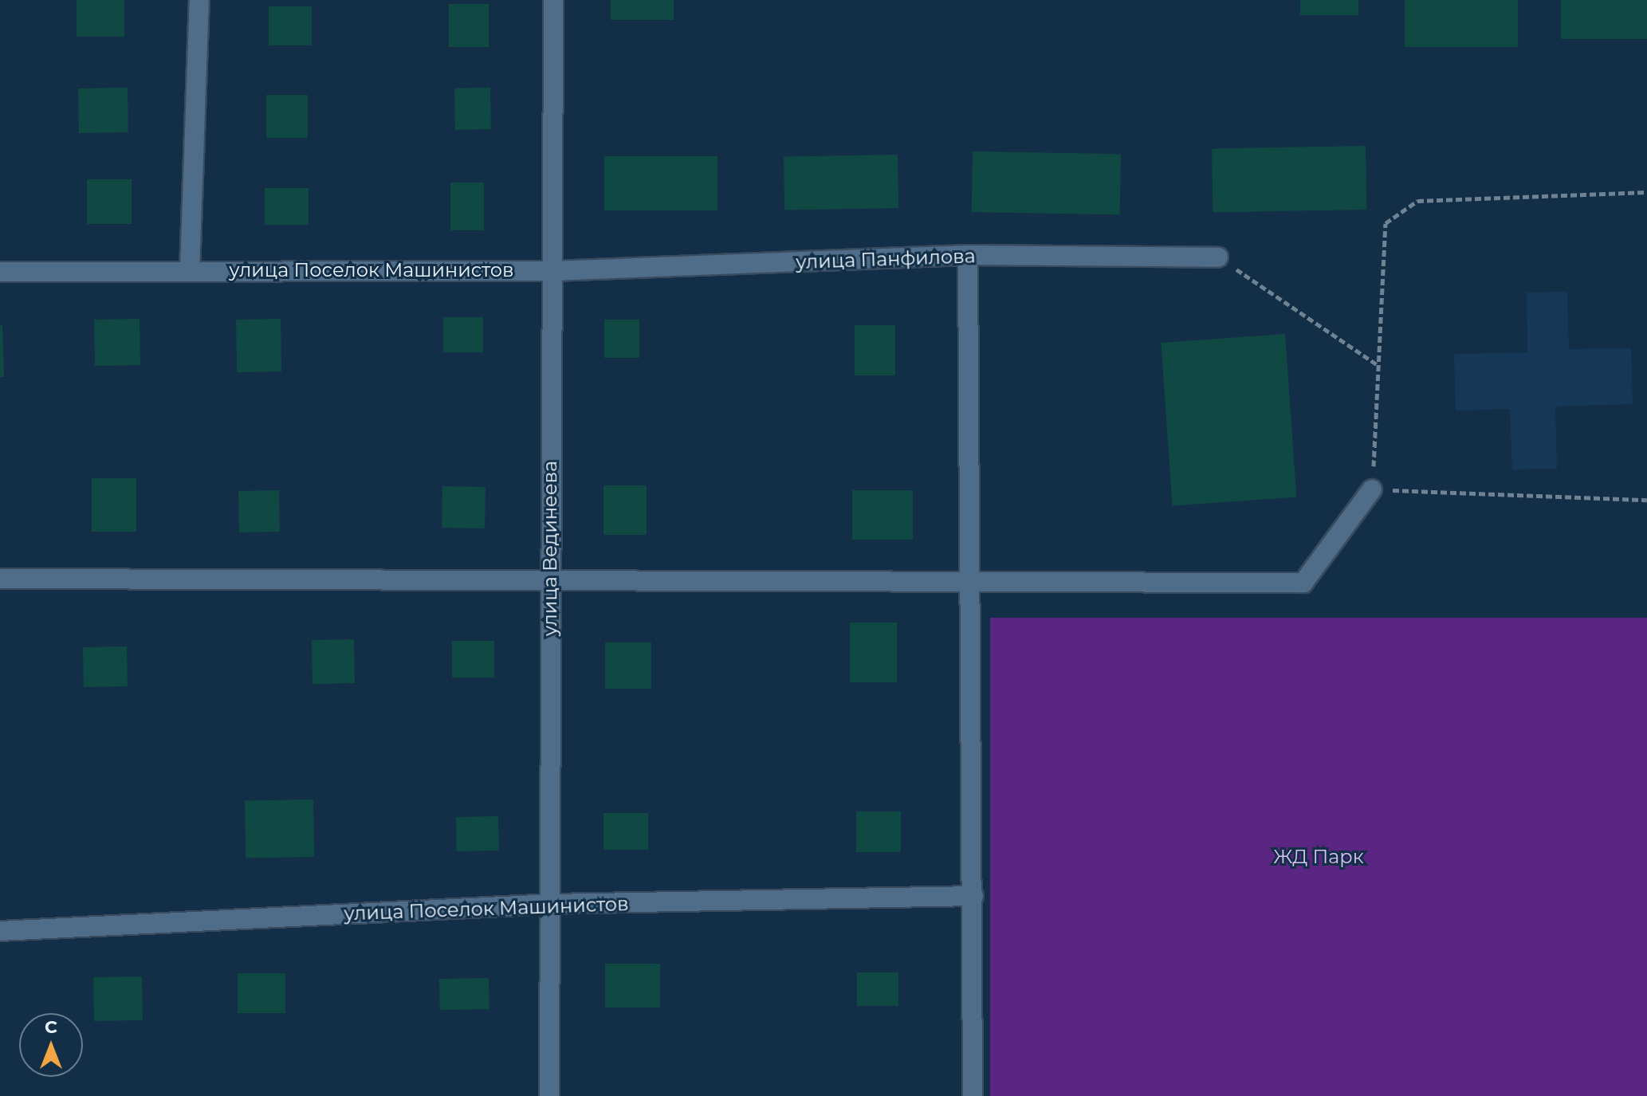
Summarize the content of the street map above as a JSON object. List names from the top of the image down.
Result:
{
  "streets": {
    "street": ["улица Панфилова", "улица Поселок Машинистов", "улица Вединеева"]
  },
  "crossings": [
    ["улица Панфилова", "улица Поселок Машинистов"],
    ["улица Панфилова", "улица Вединеева"],
    ["улица Поселок Машинистов", "улица Вединеева"]
  ],
  "parks": ["ЖД Парк"],
  "north": "top"
}
